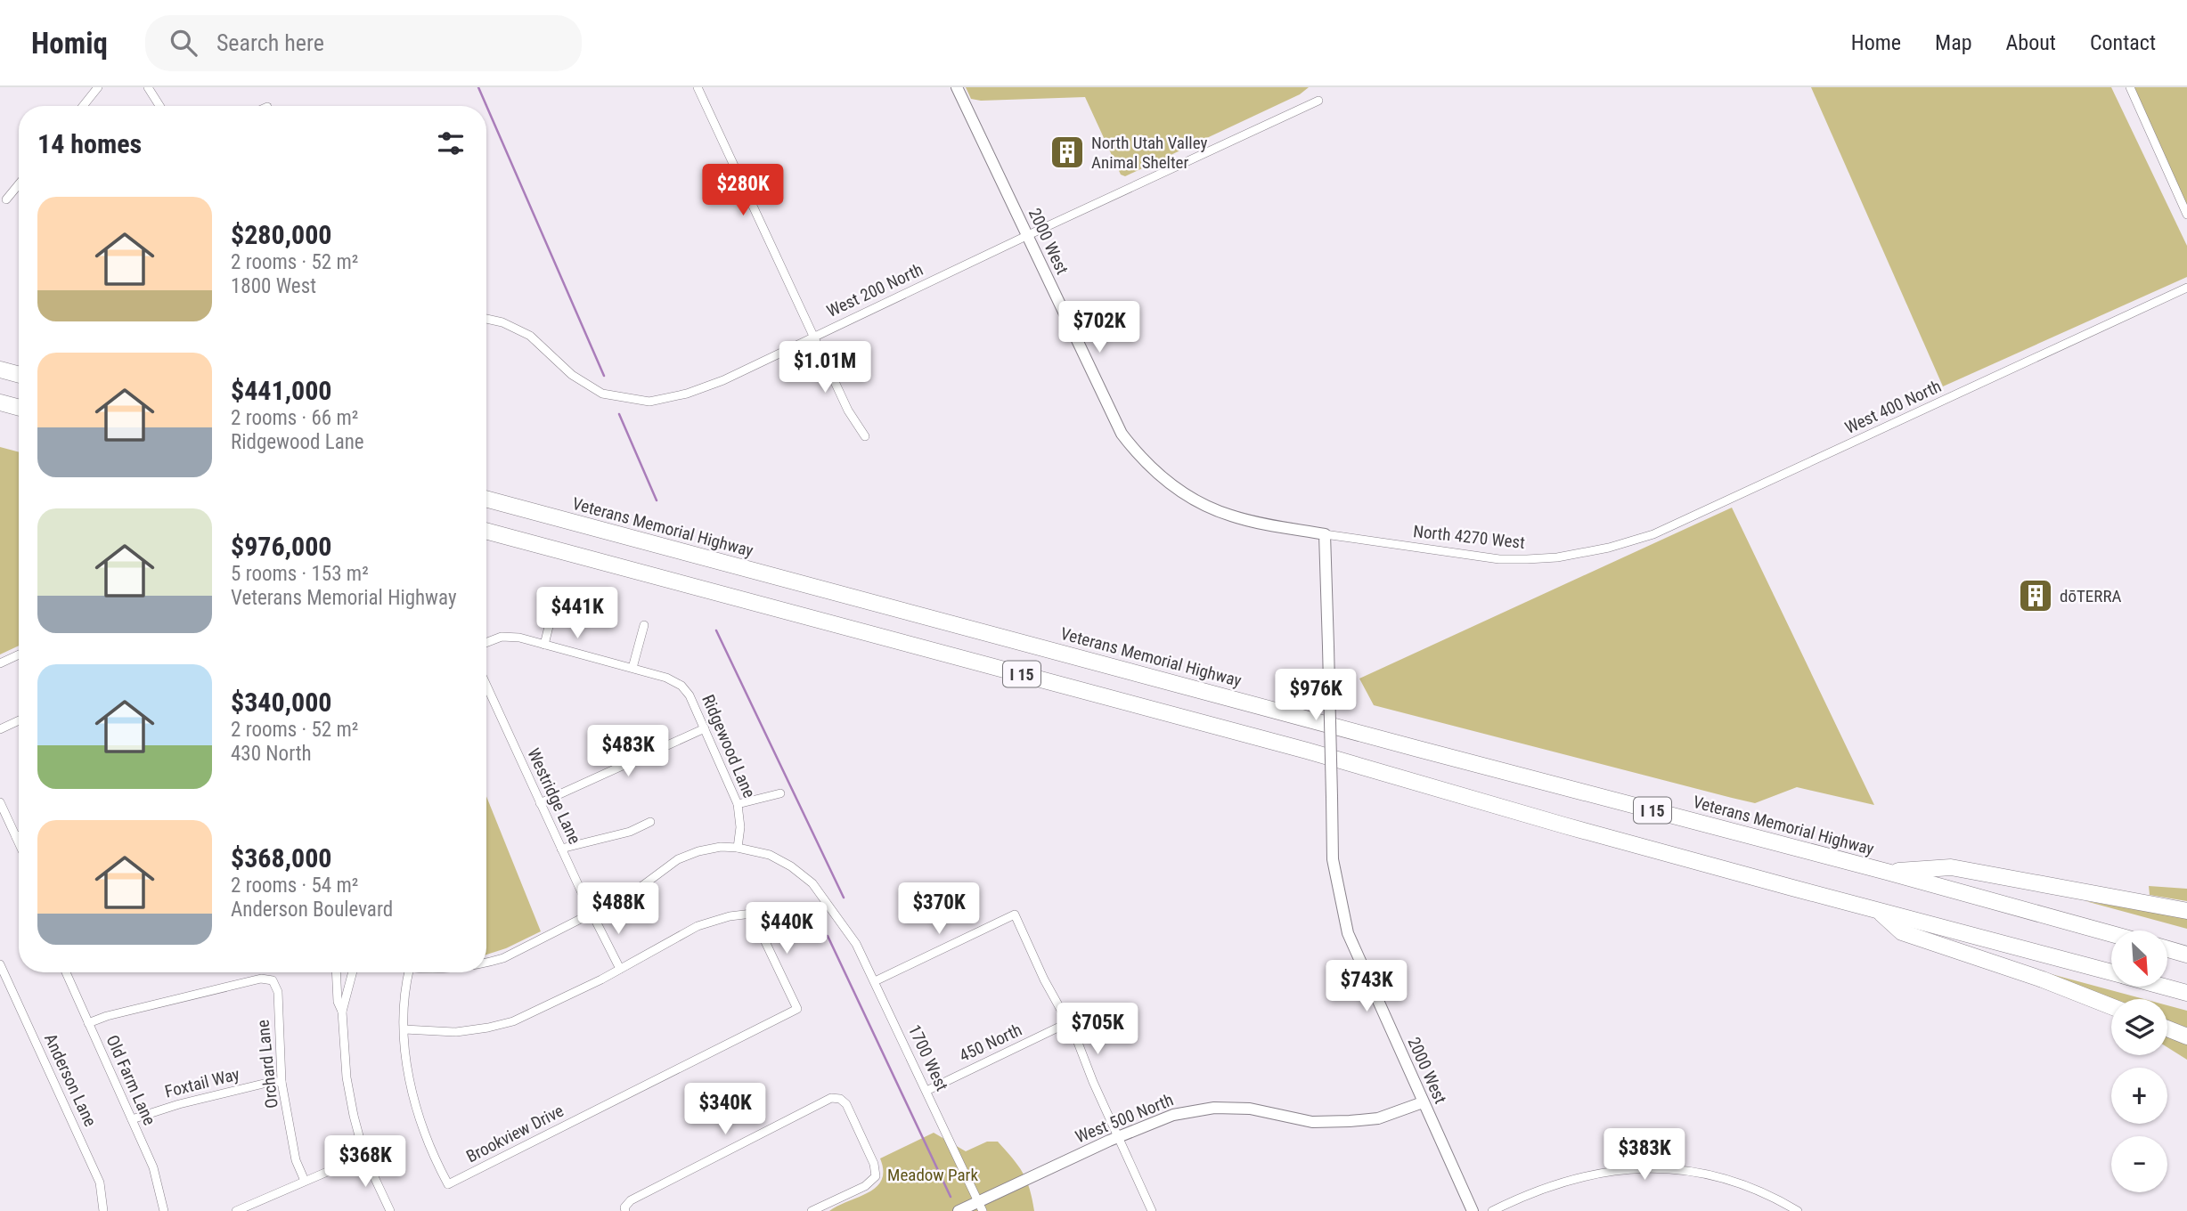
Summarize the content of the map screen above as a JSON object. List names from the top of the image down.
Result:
{
  "streets": {
    "highway": ["Veterans Memorial Highway", "I 15"],
    "street": [
      "2000 West",
      "West 200 North",
      "West 400 North",
      "North 4270 West",
      "Ridgewood Lane",
      "Westridge Lane",
      "450 North",
      "1700 West",
      "Orchard Lane",
      "Anderson Lane",
      "Old Farm Lane",
      "Foxtail Way",
      "West 500 North",
      "Brookview Drive"
    ]
  },
  "crossings": [
    ["2000 West", "West 200 North"],
    ["2000 West", "North 4270 West"],
    ["2000 West", "West 500 North"],
    ["West 400 North", "North 4270 West"],
    ["Ridgewood Lane", "1700 West"],
    ["Westridge Lane", "1700 West"],
    ["Westridge Lane", "Brookview Drive"],
    ["450 North", "1700 West"],
    ["1700 West", "West 500 North"],
    ["Orchard Lane", "Old Farm Lane"],
    ["Orchard Lane", "Foxtail Way"],
    ["Old Farm Lane", "Foxtail Way"]
  ],
  "parks": ["Meadow Park"],
  "places": {
    "building": ["North Utah Valley Animal Shelter", "dōTERRA"]
  },
  "north": "bottom right",
  "page": {
    "header": "Homiq",
    "search": "Search here",
    "nav": [
      "Home",
      "Map",
      "About",
      "Contact"
    ],
    "heading": "14 homes",
    "price": [
      "$280K",
      "$702K",
      "$1.01M",
      "$441K",
      "$976K",
      "$483K",
      "$488K",
      "$370K",
      "$440K",
      "$743K",
      "$705K",
      "$340K",
      "$383K",
      "$368K"
    ],
    "list": [
      {
        "name": "$280,000",
        "note": "2 rooms · 52 m² · 1800 West"
      },
      {
        "name": "$441,000",
        "note": "2 rooms · 66 m² · Ridgewood Lane"
      },
      {
        "name": "$976,000",
        "note": "5 rooms · 153 m² · Veterans Memorial Highway"
      },
      {
        "name": "$340,000",
        "note": "2 rooms · 52 m² · 430 North"
      },
      {
        "name": "$368,000",
        "note": "2 rooms · 54 m² · Anderson Boulevard"
      }
    ],
    "map_buttons": ["+", "−"]
  }
}
